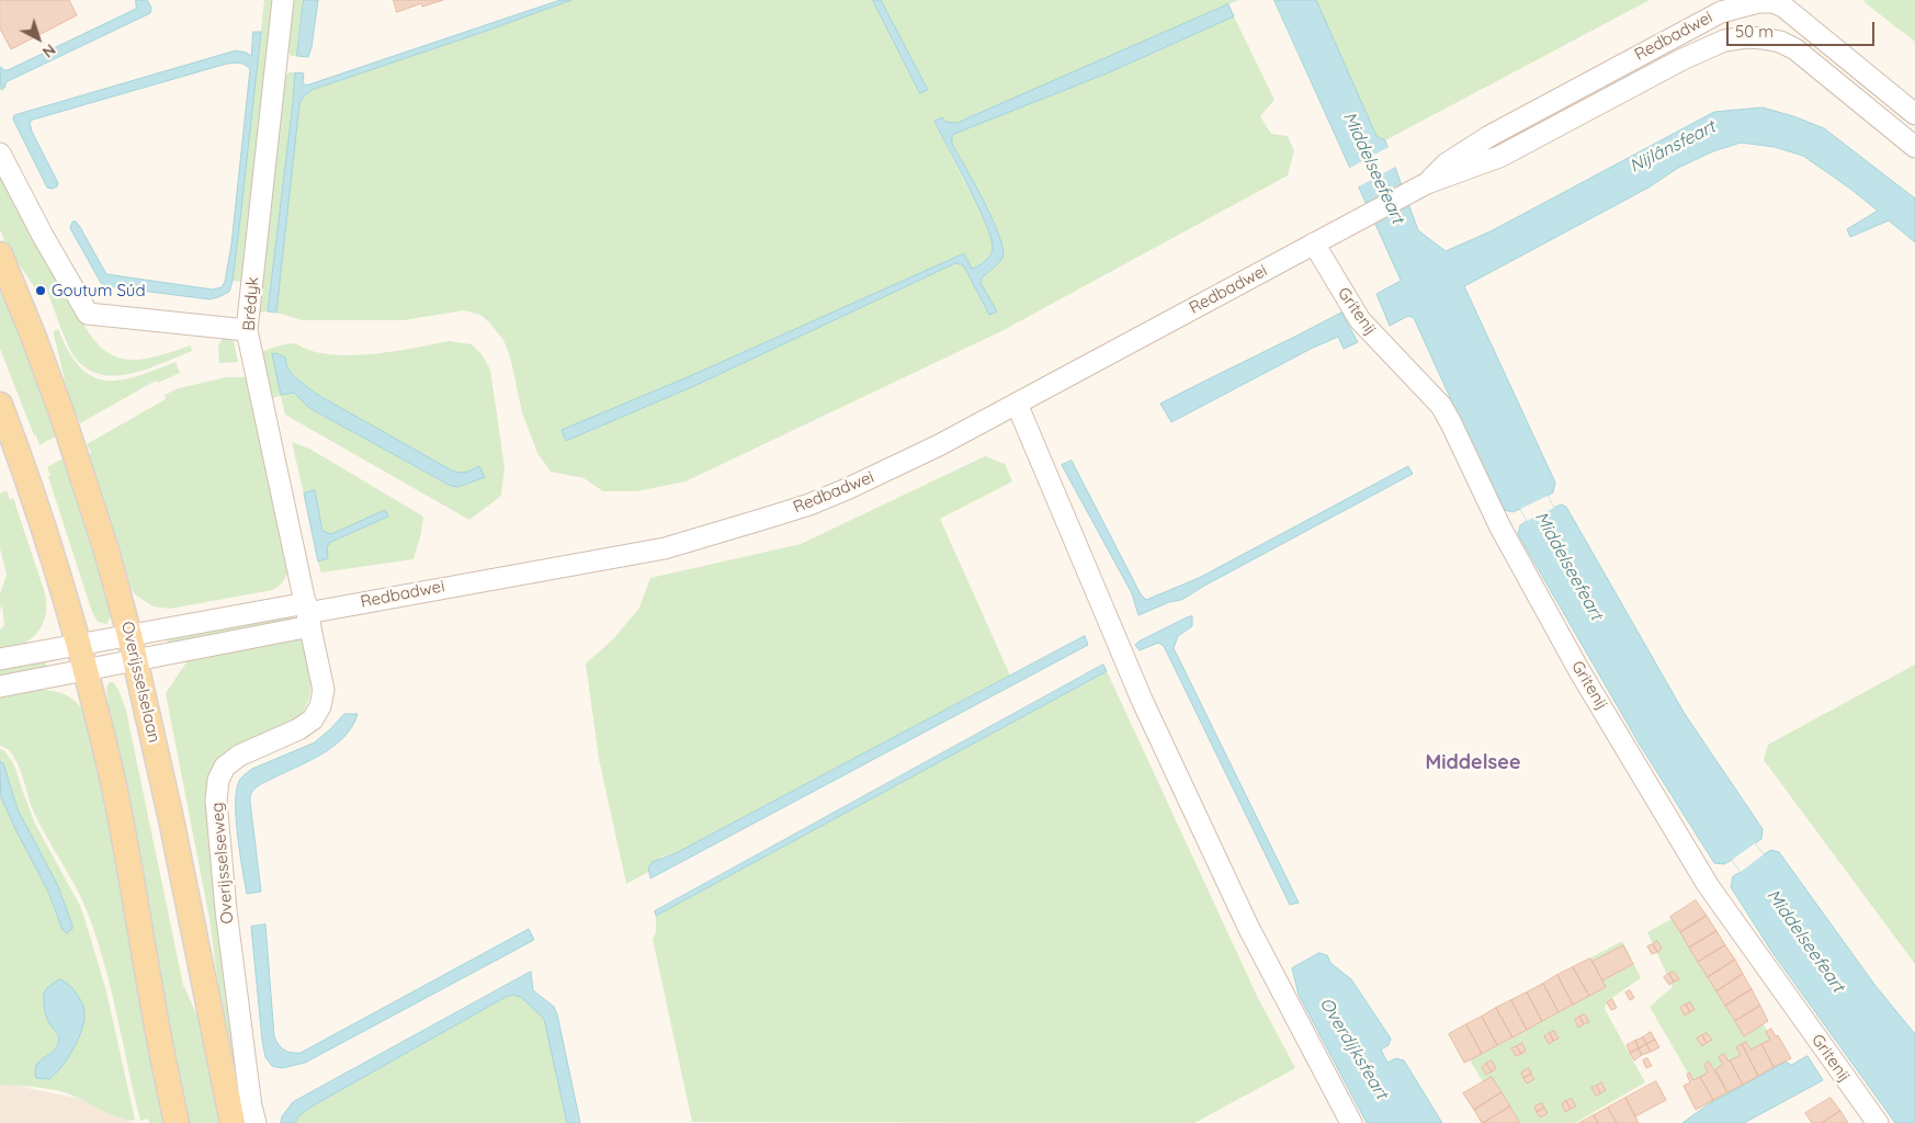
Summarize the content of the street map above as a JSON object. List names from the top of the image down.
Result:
{
  "streets": {
    "main road": ["Overijsselselaan"],
    "street": [
      "Redbadwei",
      "Brédyk",
      "Gritenij",
      "Overijsselseweg"
    ]
  },
  "crossings": [
    ["Redbadwei", "Brédyk"],
    ["Redbadwei", "Gritenij"],
    ["Redbadwei", "Overijsselselaan"],
    ["Redbadwei", "Overijsselseweg"],
    ["Brédyk", "Overijsselseweg"]
  ],
  "districts": ["Middelsee"],
  "water": ["Nijlânsfeart", "Middelseefeart", "Overdijksfeart"],
  "places": ["Goutum Súd"],
  "scale_bar": "50 m",
  "north": "bottom right"
}
